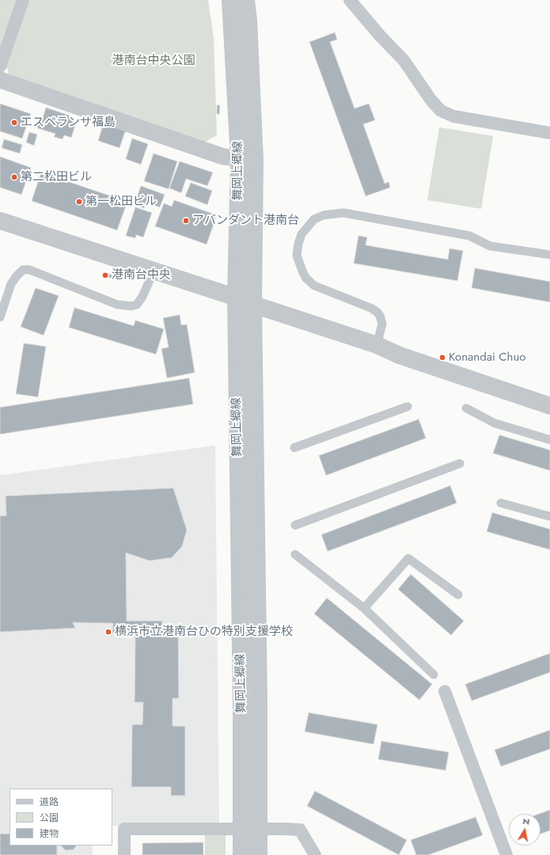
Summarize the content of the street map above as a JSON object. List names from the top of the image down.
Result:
{
  "streets": {
    "street": ["舞岡上郷線"]
  },
  "parks": ["港南台中央公園"],
  "places": [
    "エスペランサ福島",
    "第二松田ビル",
    "第一松田ビル",
    "アバンダント港南台",
    "港南台中央",
    "Konandai Chuo",
    "横浜市立港南台ひの特別支援学校"
  ],
  "legend": ["道路", "公園", "建物"],
  "north": "top"
}
